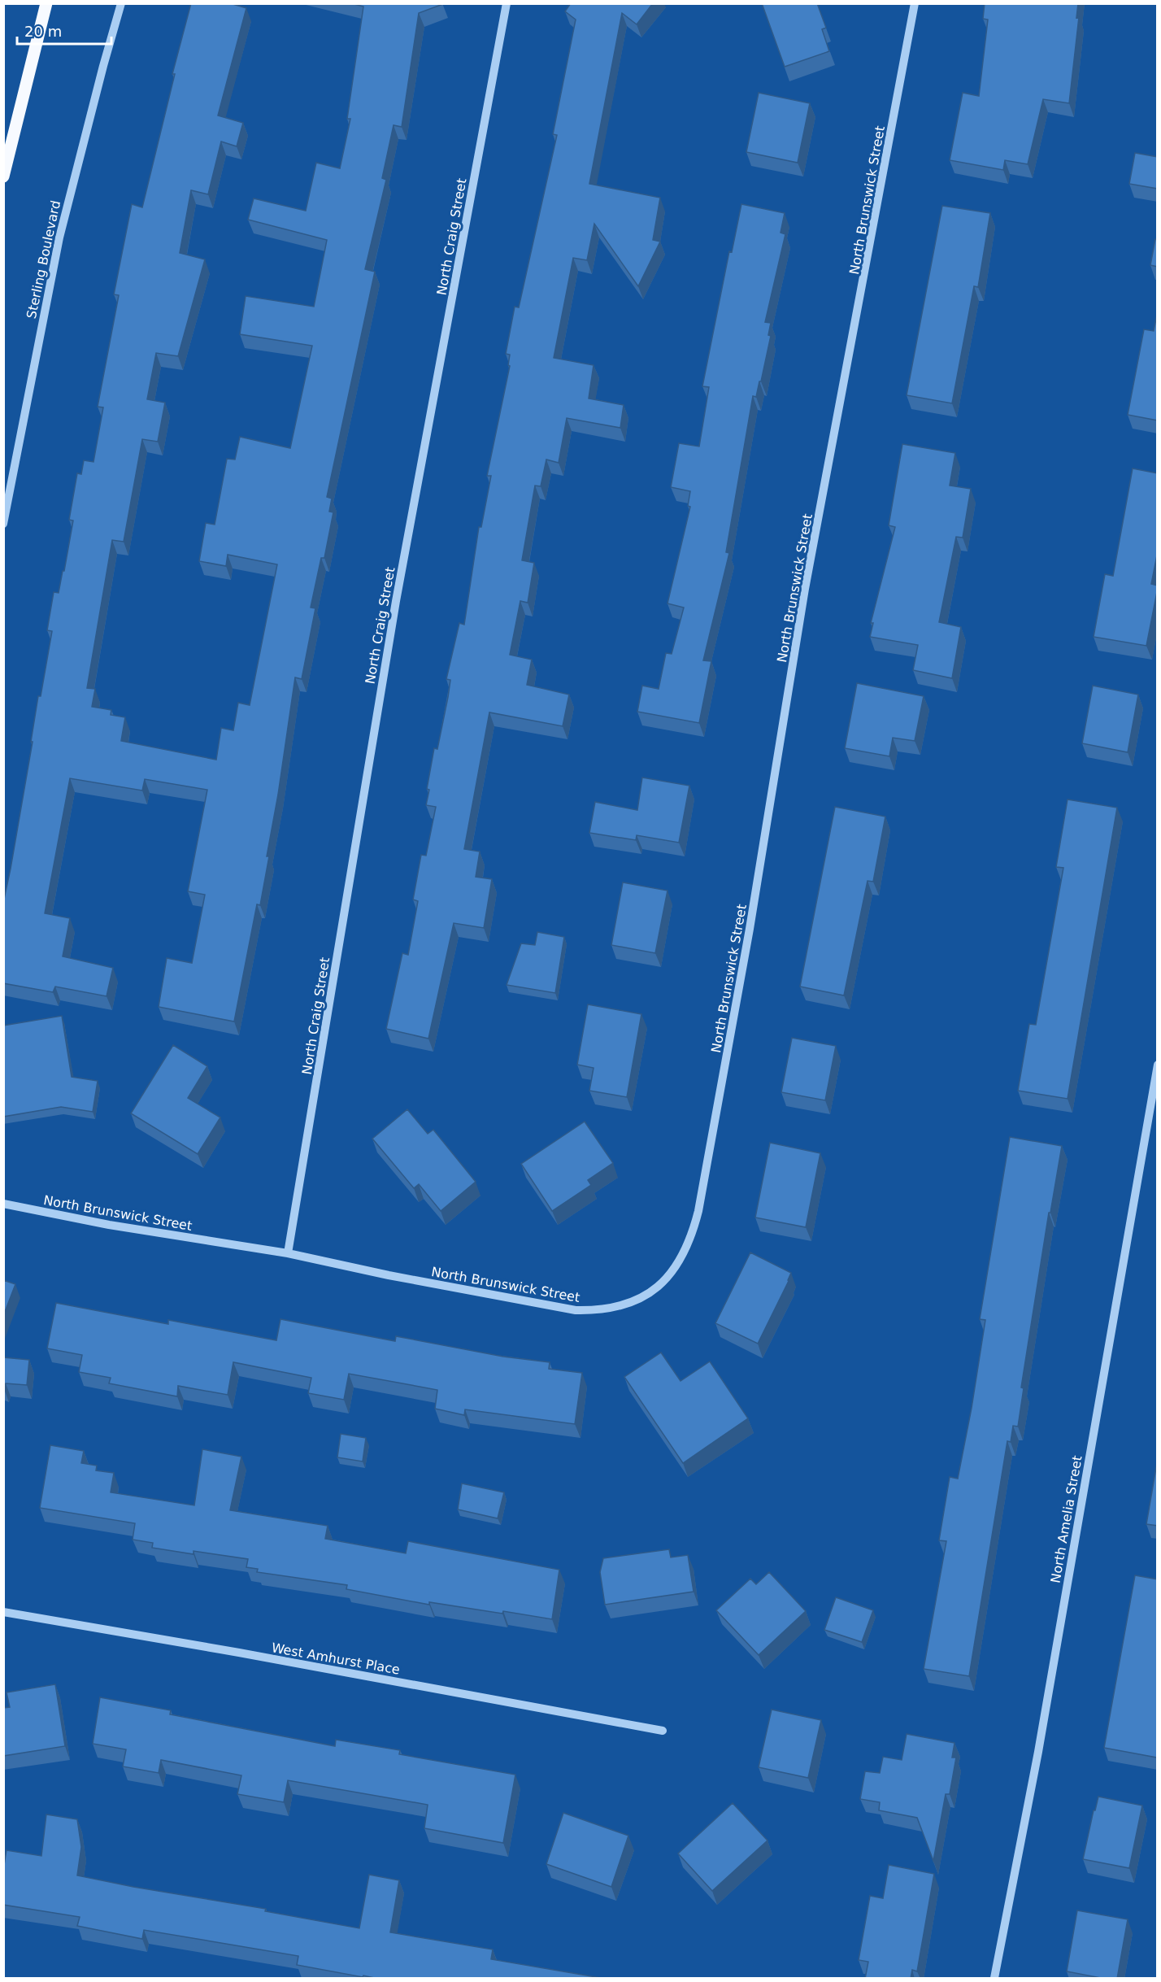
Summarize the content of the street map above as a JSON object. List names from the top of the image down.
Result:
{
  "streets": {
    "street": [
      "North Brunswick Street",
      "North Craig Street",
      "Sterling Boulevard",
      "North Amelia Street",
      "West Amhurst Place"
    ]
  },
  "crossings": [
    ["North Brunswick Street", "North Craig Street"]
  ],
  "scale_bar": "20 m"
}
